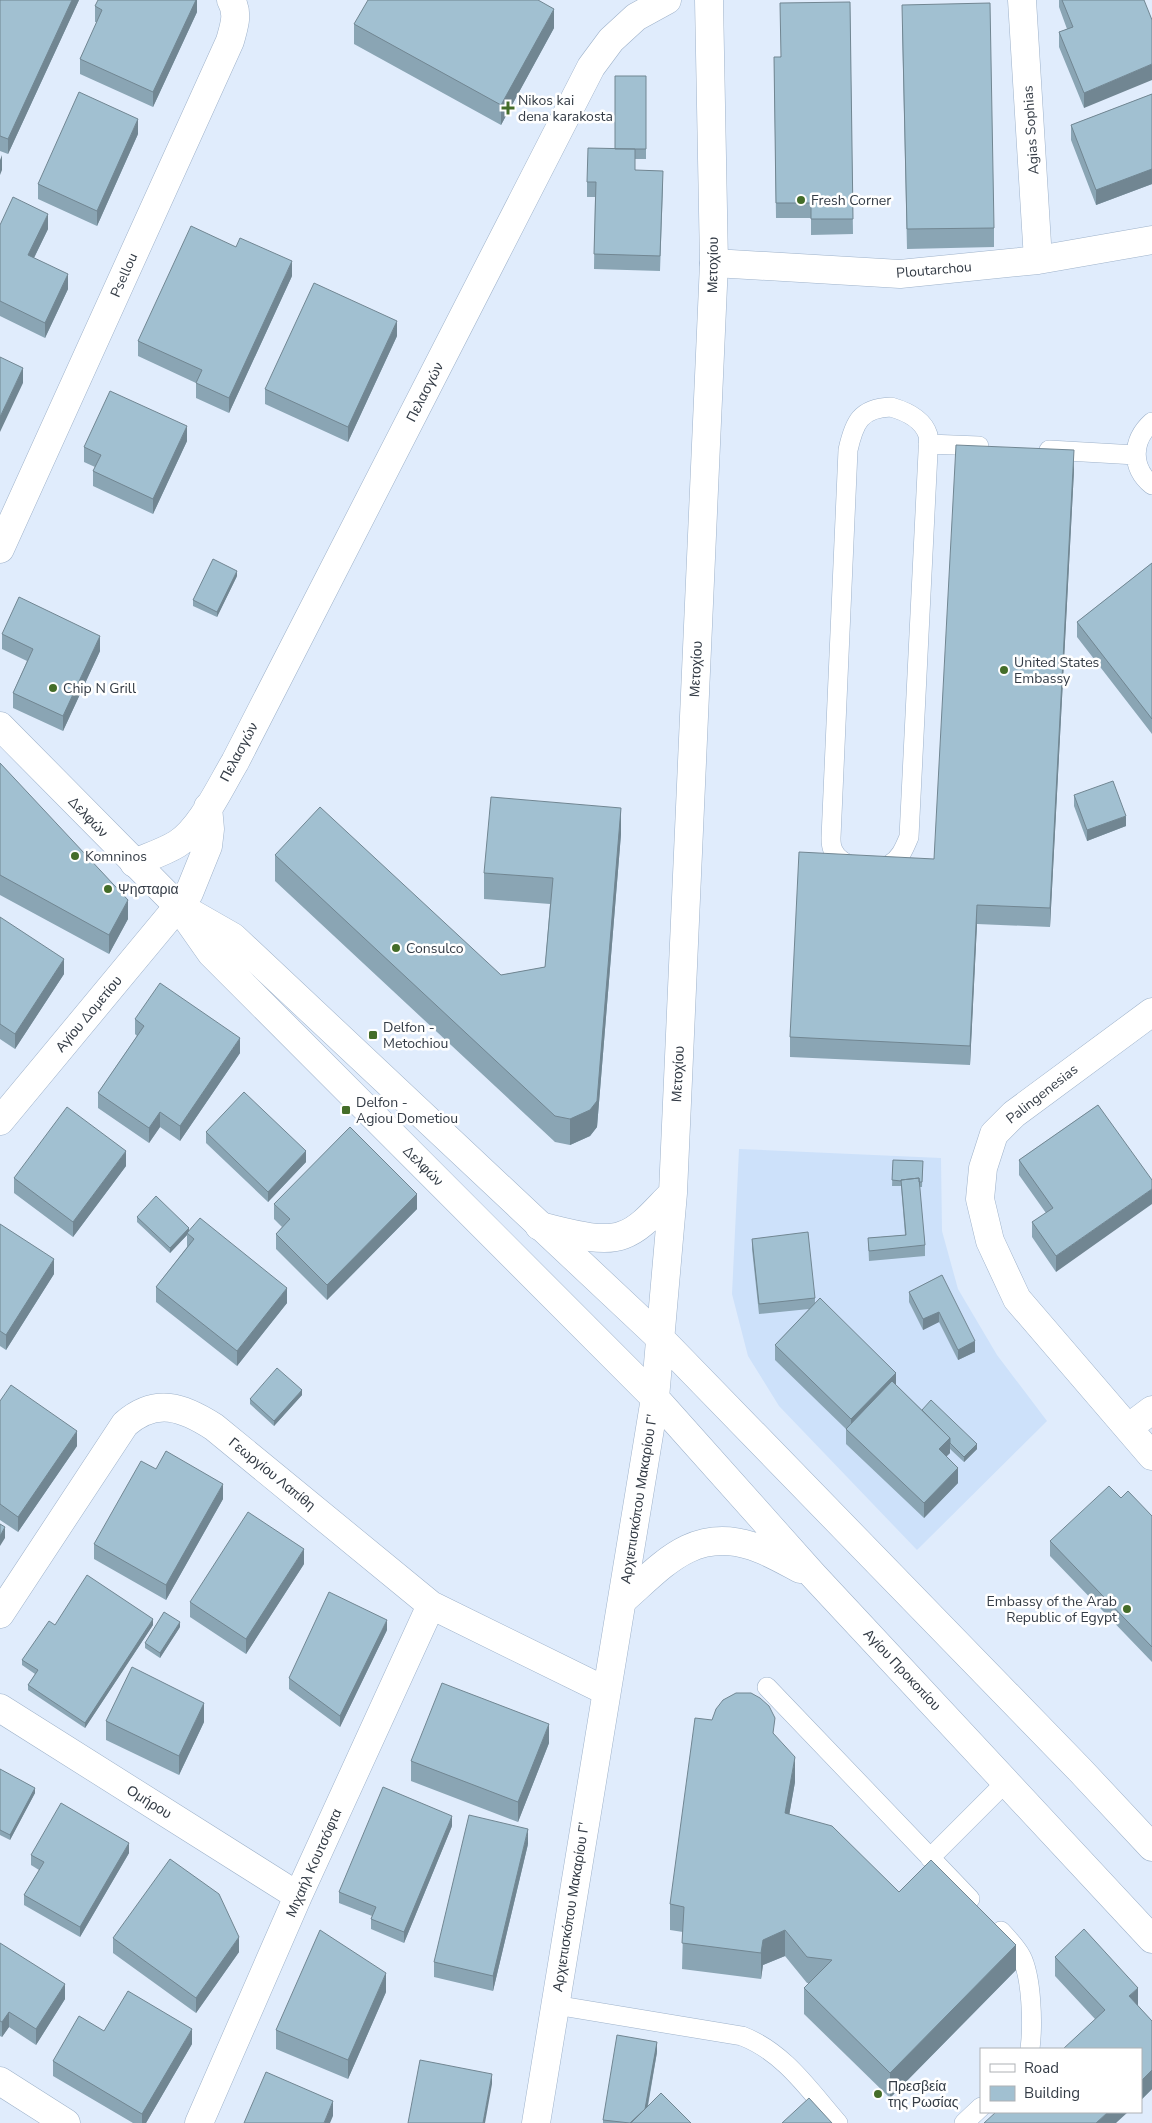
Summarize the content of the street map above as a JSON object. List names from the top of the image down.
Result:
{
  "streets": {
    "street": [
      "Agias Sophias",
      "Μετοχίου",
      "Ploutarchou",
      "Psellou",
      "Πελασγών",
      "Δελφών",
      "Αγίου Δομετίου",
      "Palingenesias",
      "Γεωργίου Λαπίθη",
      "Αρχιεπισκόπου Μακαρίου Γ'",
      "Αγίου Προκοπίου",
      "Ομήρου",
      "Μιχαήλ Κουτσόφτα"
    ]
  },
  "crossings": [
    ["Agias Sophias", "Ploutarchou"],
    ["Μετοχίου", "Ploutarchou"],
    ["Μετοχίου", "Δελφών"],
    ["Μετοχίου", "Αρχιεπισκόπου Μακαρίου Γ'"],
    ["Πελασγών", "Δελφών"],
    ["Δελφών", "Αγίου Δομετίου"],
    ["Δελφών", "Αρχιεπισκόπου Μακαρίου Γ'"],
    ["Δελφών", "Αγίου Προκοπίου"],
    ["Γεωργίου Λαπίθη", "Αρχιεπισκόπου Μακαρίου Γ'"],
    ["Γεωργίου Λαπίθη", "Μιχαήλ Κουτσόφτα"],
    ["Αρχιεπισκόπου Μακαρίου Γ'", "Αγίου Προκοπίου"],
    ["Ομήρου", "Μιχαήλ Κουτσόφτα"]
  ],
  "places": {
    "health": ["Nikos kai dena karakosta"],
    "other": [
      "Fresh Corner",
      "United States Embassy",
      "Chip N Grill",
      "Komninos",
      "Ψησταρια",
      "Consulco",
      "Embassy of the Arab Republic of Egypt",
      "Πρεσβεία της Ρωσίας"
    ],
    "transit": ["Delfon - Metochiou", "Delfon - Agiou Dometiou"]
  },
  "legend": ["Road", "Building"]
}
